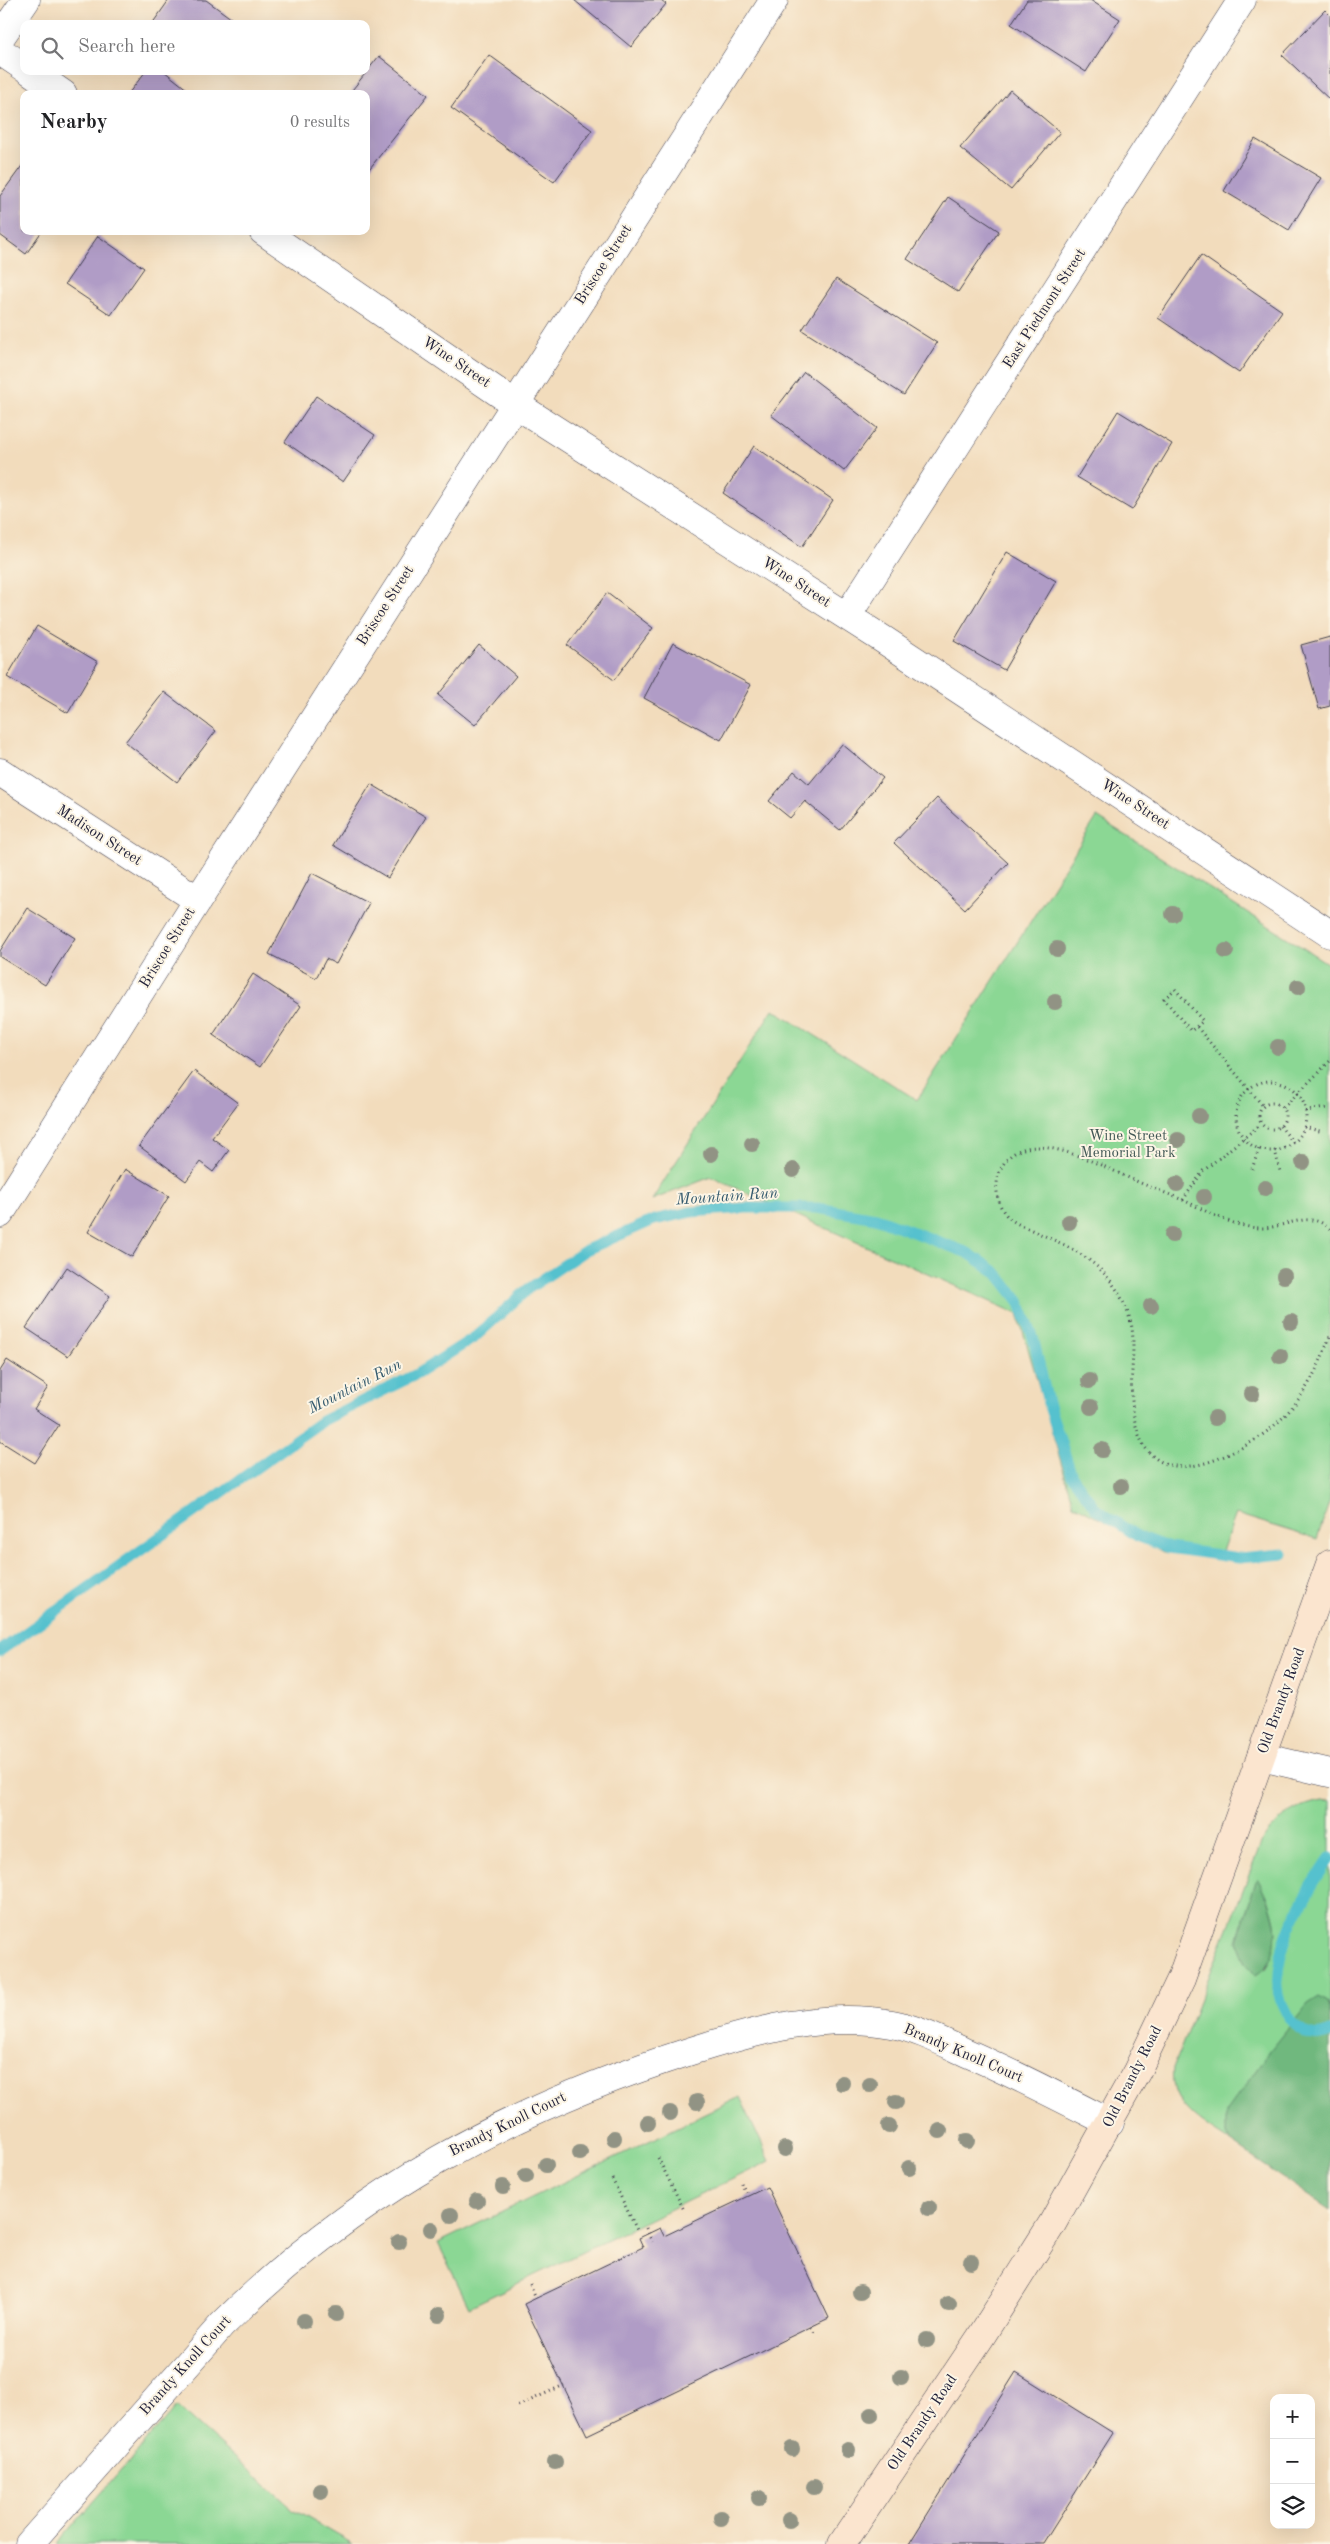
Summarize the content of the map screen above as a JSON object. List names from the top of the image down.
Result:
{
  "streets": {
    "street": [
      "Briscoe Street",
      "East Piedmont Street",
      "Wine Street",
      "Madison Street",
      "Old Brandy Road",
      "Brandy Knoll Court"
    ]
  },
  "crossings": [
    ["Briscoe Street", "Wine Street"],
    ["Briscoe Street", "Madison Street"],
    ["East Piedmont Street", "Wine Street"],
    ["Old Brandy Road", "Brandy Knoll Court"]
  ],
  "water": ["Mountain Run"],
  "parks": ["Wine Street Memorial Park"],
  "page": {
    "search": "Search here",
    "heading": ["Nearby", "0 results"],
    "map_buttons": ["+", "−"]
  }
}
